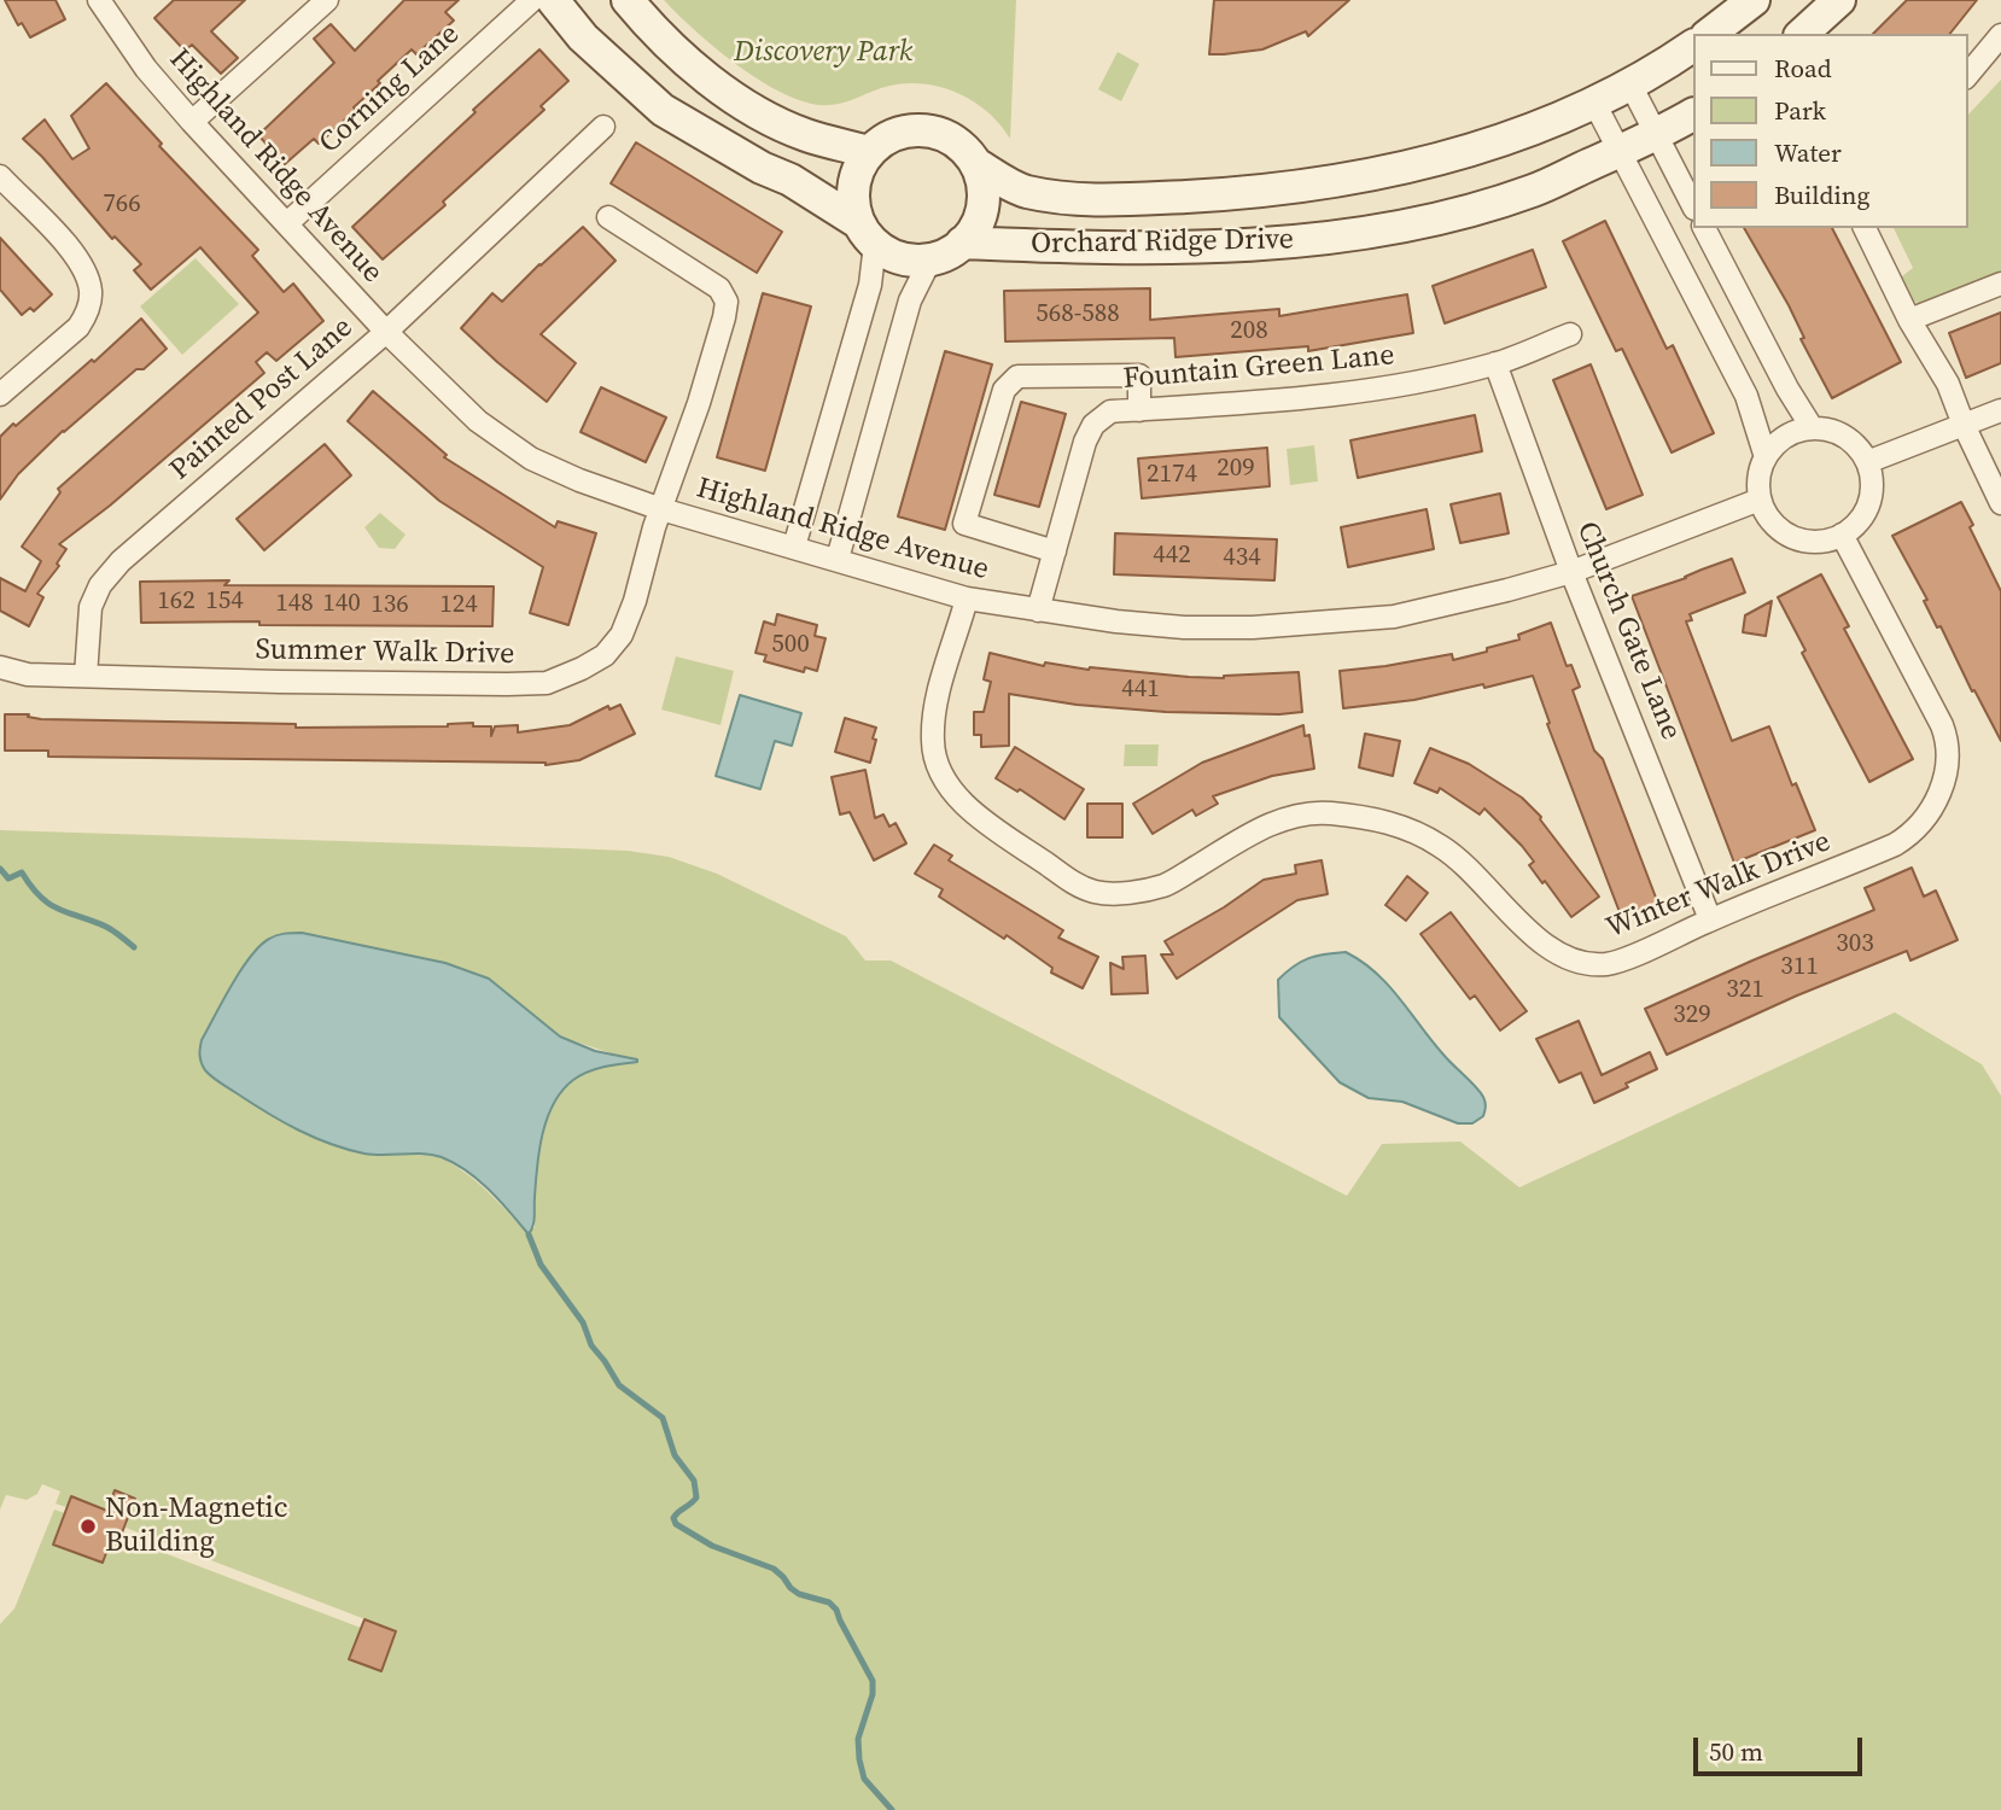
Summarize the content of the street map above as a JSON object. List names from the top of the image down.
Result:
{
  "streets": {
    "street": [
      "Corning Lane",
      "Highland Ridge Avenue",
      "Orchard Ridge Drive",
      "Fountain Green Lane",
      "Painted Post Lane",
      "Church Gate Lane",
      "Summer Walk Drive",
      "Winter Walk Drive"
    ]
  },
  "crossings": [
    ["Corning Lane", "Highland Ridge Avenue"],
    ["Highland Ridge Avenue", "Fountain Green Lane"],
    ["Highland Ridge Avenue", "Painted Post Lane"],
    ["Highland Ridge Avenue", "Church Gate Lane"],
    ["Highland Ridge Avenue", "Summer Walk Drive"],
    ["Highland Ridge Avenue", "Winter Walk Drive"],
    ["Fountain Green Lane", "Church Gate Lane"],
    ["Painted Post Lane", "Summer Walk Drive"],
    ["Church Gate Lane", "Winter Walk Drive"]
  ],
  "parks": ["Discovery Park"],
  "places": ["Non-Magnetic Building"],
  "house_numbers": [
    "766",
    "568-588",
    "208",
    "209",
    "2174",
    "442",
    "434",
    "162",
    "154",
    "148",
    "140",
    "136",
    "124",
    "500",
    "441",
    "303",
    "311",
    "321",
    "329"
  ],
  "legend": [
    "Road",
    "Park",
    "Water",
    "Building"
  ],
  "scale_bar": "50 m"
}
